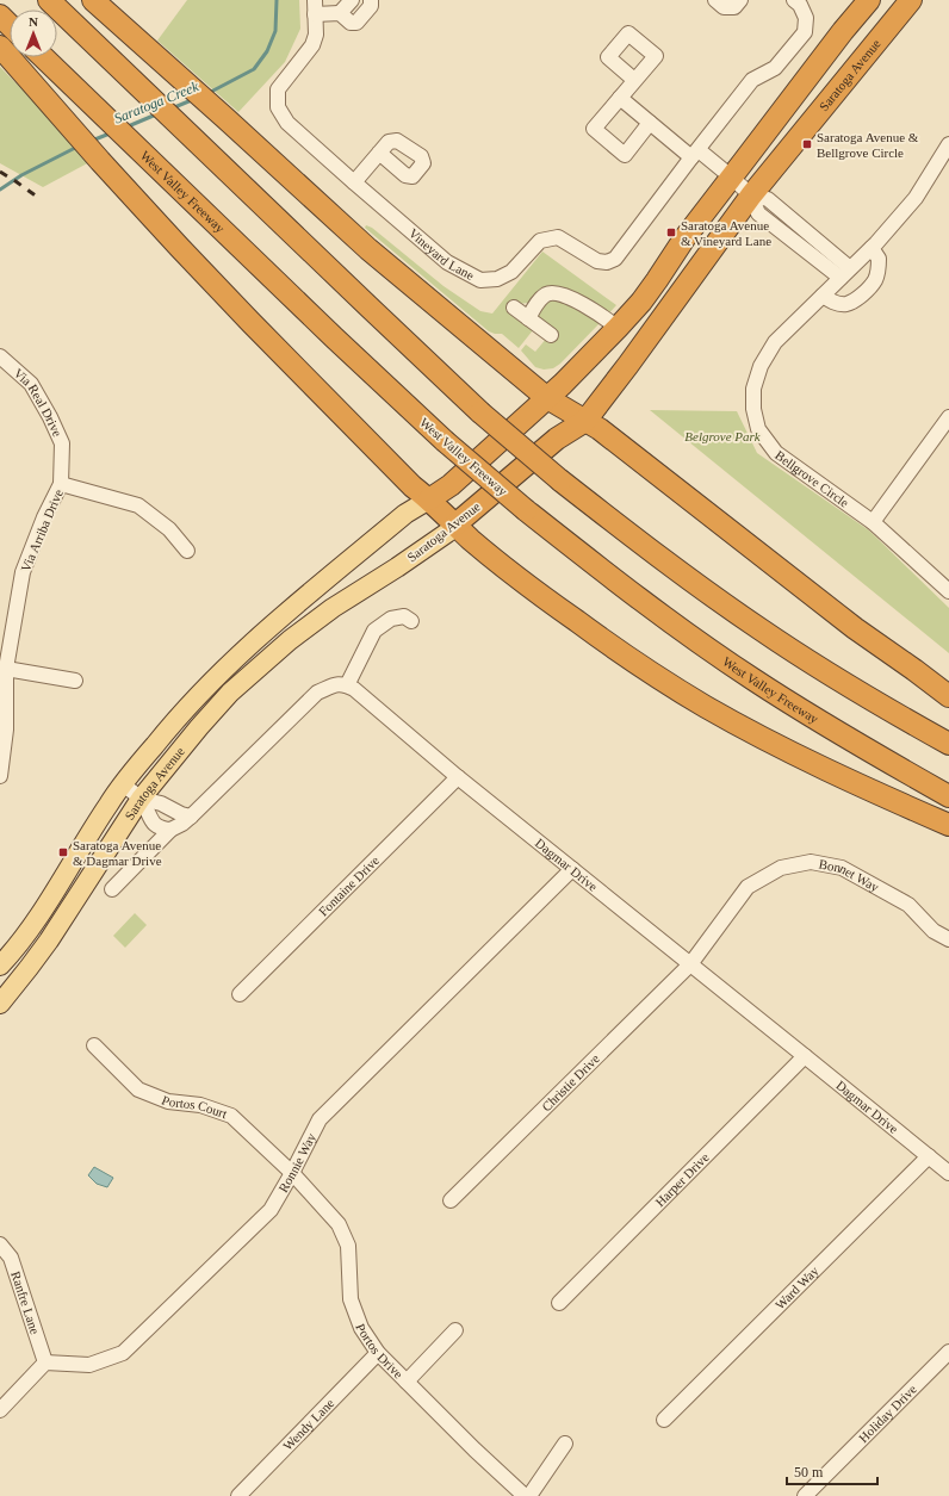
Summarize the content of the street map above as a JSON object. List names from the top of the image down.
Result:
{
  "streets": {
    "highway": ["Saratoga Avenue", "West Valley Freeway"],
    "street": [
      "Vineyard Lane",
      "Via Real Drive",
      "Bellgrove Circle",
      "Via Arriba Drive",
      "Dagmar Drive",
      "Bonnet Way",
      "Fontaine Drive",
      "Christie Drive",
      "Portos Court",
      "Ronnie Way",
      "Harper Drive",
      "Ward Way",
      "Ranfre Lane",
      "Portos Drive",
      "Holiday Drive",
      "Wendy Lane"
    ]
  },
  "crossings": [
    ["Via Real Drive", "Via Arriba Drive"],
    ["Dagmar Drive", "Bonnet Way"],
    ["Dagmar Drive", "Fontaine Drive"],
    ["Dagmar Drive", "Christie Drive"],
    ["Dagmar Drive", "Ronnie Way"],
    ["Dagmar Drive", "Harper Drive"],
    ["Dagmar Drive", "Ward Way"],
    ["Bonnet Way", "Christie Drive"],
    ["Portos Court", "Ronnie Way"],
    ["Portos Court", "Portos Drive"],
    ["Ronnie Way", "Ranfre Lane"],
    ["Ronnie Way", "Portos Drive"],
    ["Portos Drive", "Wendy Lane"]
  ],
  "water": ["Saratoga Creek"],
  "parks": ["Belgrove Park"],
  "places": {
    "transit": ["Saratoga Avenue & Bellgrove Circle", "Saratoga Avenue & Vineyard Lane", "Saratoga Avenue & Dagmar Drive"]
  },
  "scale_bar": "50 m",
  "north": "top"
}
